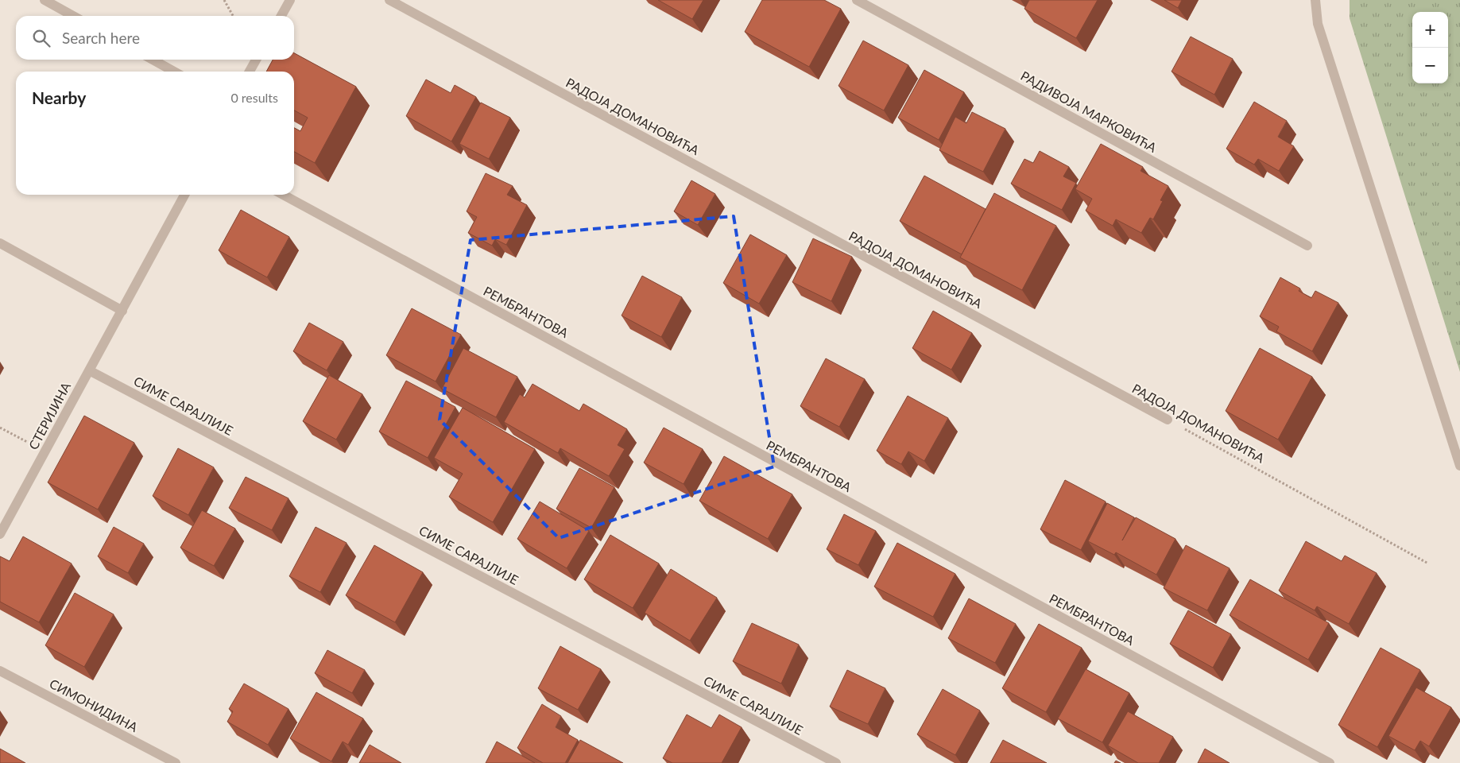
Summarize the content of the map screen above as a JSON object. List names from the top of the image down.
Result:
{
  "streets": {
    "street": [
      "РАДИВОЈА МАРКОВИЋА",
      "РАДОЈА ДОМАНОВИЋА",
      "РЕМБРАНТОВА",
      "СИМЕ САРАЈЛИЈЕ",
      "СТЕРИЈИНА",
      "СИМОНИДИНА"
    ]
  },
  "crossings": [
    ["СИМЕ САРАЈЛИЈЕ", "СТЕРИЈИНА"]
  ],
  "page": {
    "map_buttons": ["+", "−"],
    "search": "Search here",
    "heading": ["Nearby", "0 results"]
  }
}
